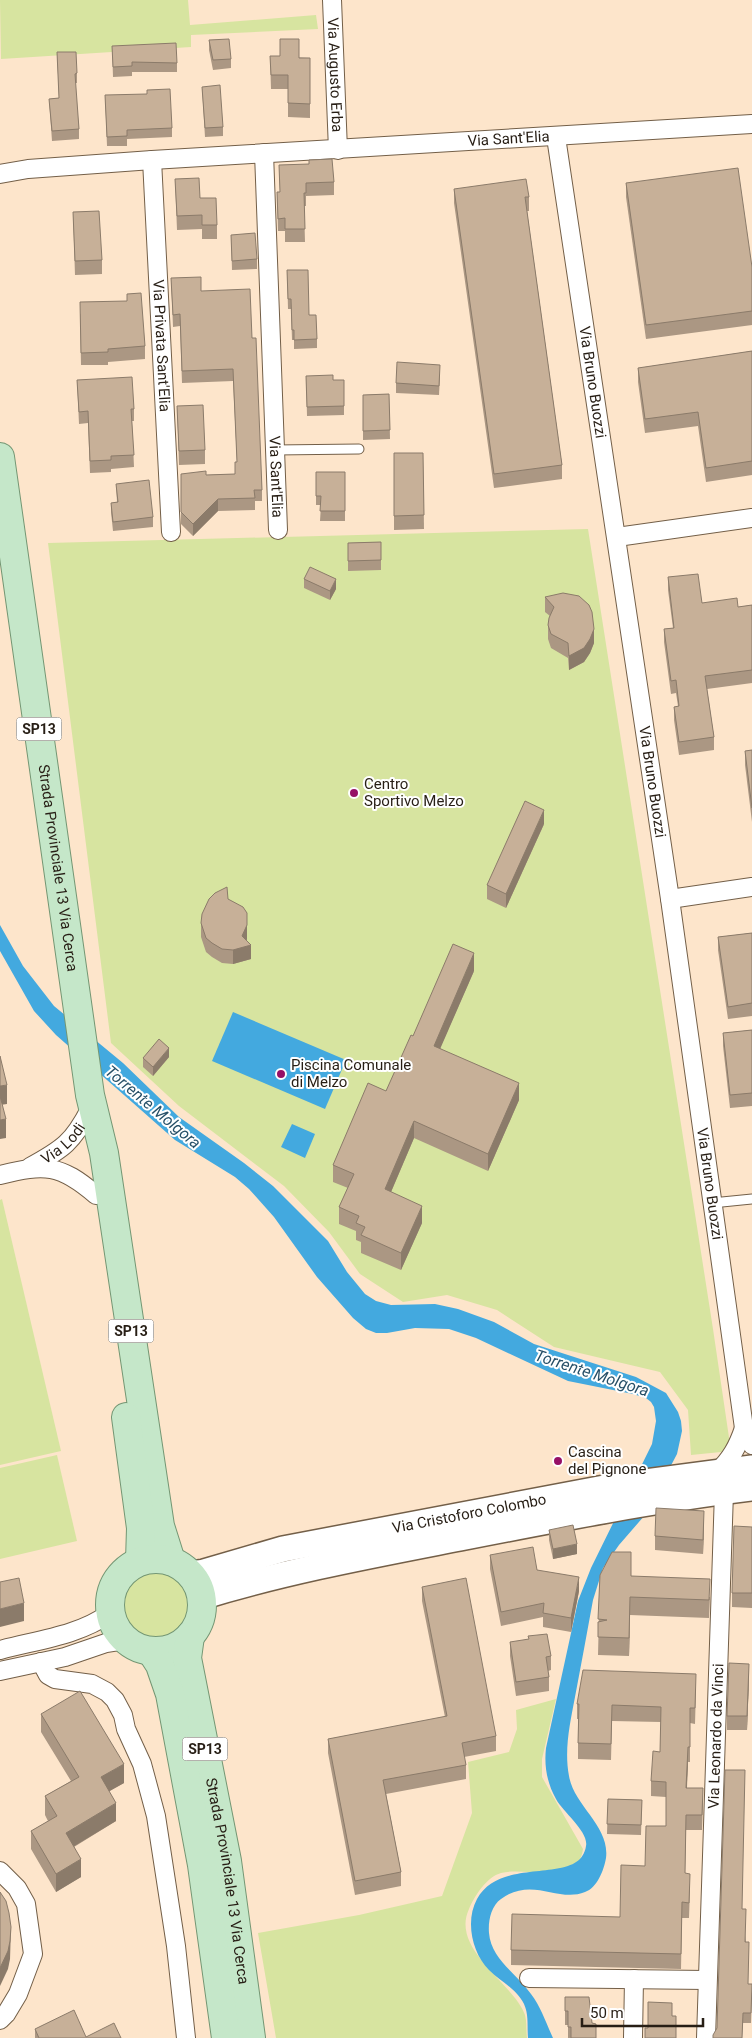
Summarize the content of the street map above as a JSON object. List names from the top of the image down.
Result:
{
  "streets": {
    "main road": ["SP13", "Strada Provinciale 13 Via Cerca"],
    "street": [
      "Via Augusto Erba",
      "Via Sant'Elia",
      "Via Privata Sant'Elia",
      "Via Bruno Buozzi",
      "Via Lodi",
      "Via Cristoforo Colombo",
      "Via Leonardo da Vinci"
    ]
  },
  "crossings": [
    ["Via Augusto Erba", "Via Sant'Elia"],
    ["Via Sant'Elia", "Via Privata Sant'Elia"],
    ["Via Sant'Elia", "Via Bruno Buozzi"],
    ["Strada Provinciale 13 Via Cerca", "Via Lodi"],
    ["Strada Provinciale 13 Via Cerca", "Via Cristoforo Colombo"],
    ["Via Cristoforo Colombo", "Via Leonardo da Vinci"]
  ],
  "water": ["Torrente Molgora"],
  "places": ["Centro Sportivo Melzo", "Piscina Comunale di Melzo", "Cascina del Pignone"],
  "scale_bar": "50 m"
}
